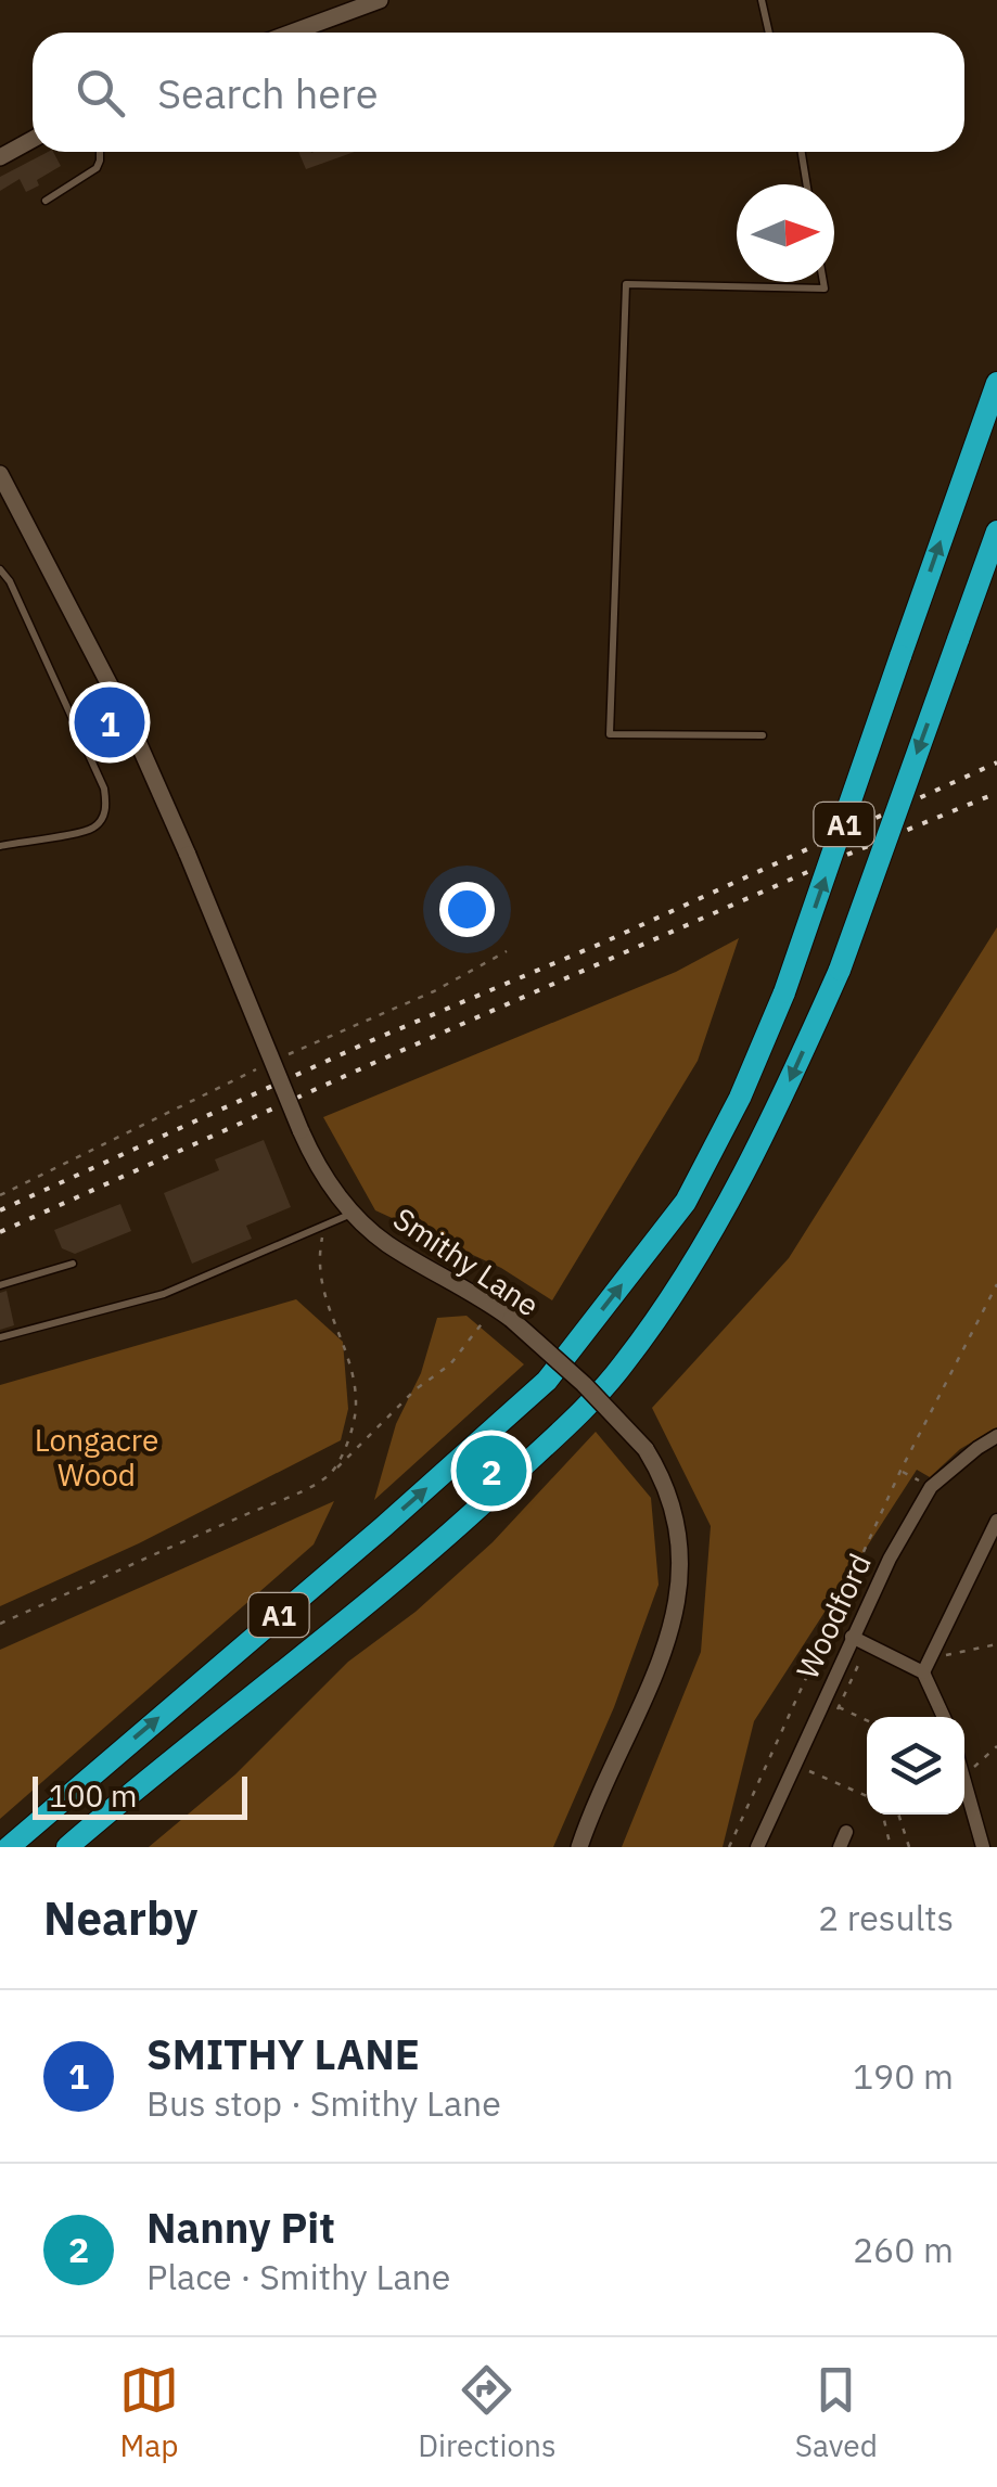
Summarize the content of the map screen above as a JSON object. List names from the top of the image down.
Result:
{
  "streets": {
    "highway": ["A1"],
    "street": ["Smithy Lane", "Woodford"]
  },
  "parks": ["Longacre Wood"],
  "scale_bar": "100 m",
  "north": "right",
  "page": {
    "search": "Search here",
    "pins": ["1", "2"],
    "scale": "100 m",
    "heading": ["Nearby", "2 results"],
    "list": [
      {
        "mark": "1",
        "name": "SMITHY LANE",
        "note": "Bus stop · Smithy Lane",
        "value": "190 m"
      },
      {
        "mark": "2",
        "name": "Nanny Pit",
        "note": "Place · Smithy Lane",
        "value": "260 m"
      }
    ],
    "nav": ["Map", "Directions", "Saved"]
  }
}
